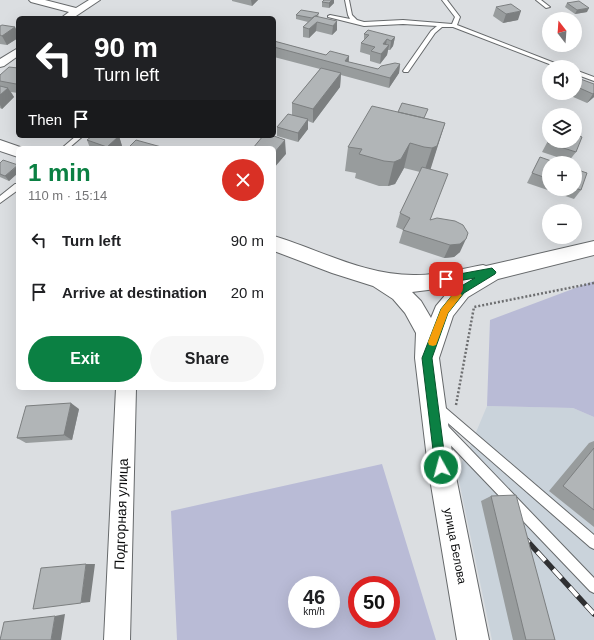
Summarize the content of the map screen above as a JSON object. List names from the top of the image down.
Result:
{
  "streets": {
    "main road": ["улица Белова"],
    "street": ["Подгорная улица"]
  },
  "north": "top",
  "page": {
    "map_buttons": ["+", "−"],
    "turn": ["90 m", "Turn left"],
    "then": "Then",
    "heading": ["1 min", "110 m · 15:14"],
    "list": [
      {
        "name": "Turn left",
        "value": "90 m"
      },
      {
        "name": "Arrive at destination",
        "value": "20 m"
      }
    ],
    "buttons": ["Exit", "Share"],
    "speed": "46 km/h",
    "limit": "50"
  }
}
